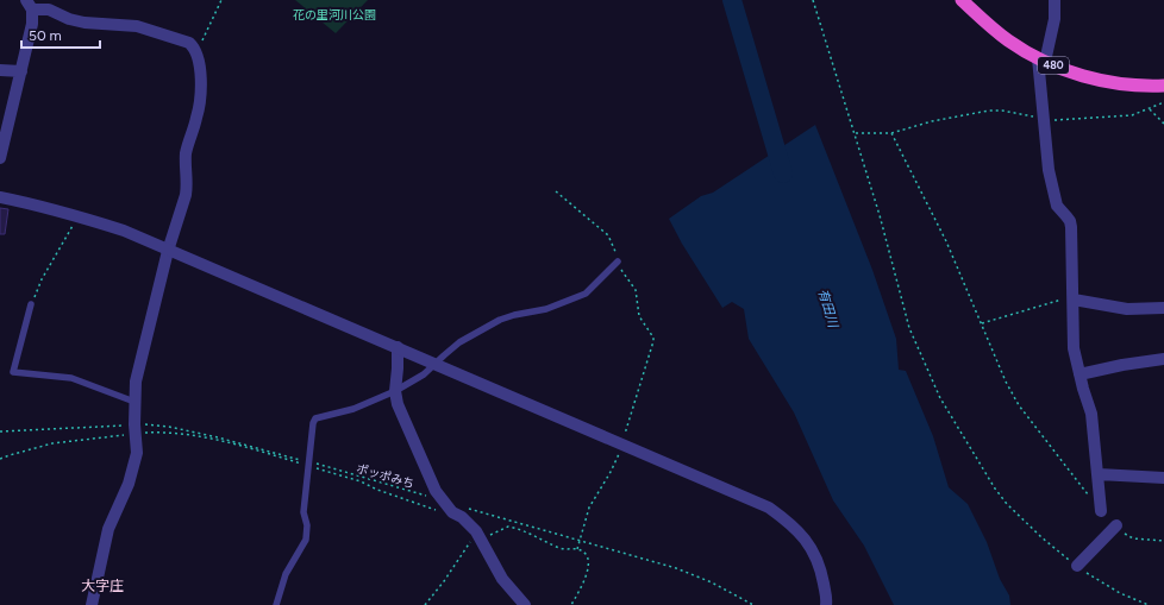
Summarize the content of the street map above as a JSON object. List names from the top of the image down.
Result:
{
  "streets": {
    "highway": ["480"],
    "path": ["ポッポみち"]
  },
  "districts": ["大字庄"],
  "water": ["有田川"],
  "parks": ["花の里河川公園"],
  "scale_bar": "50 m"
}
